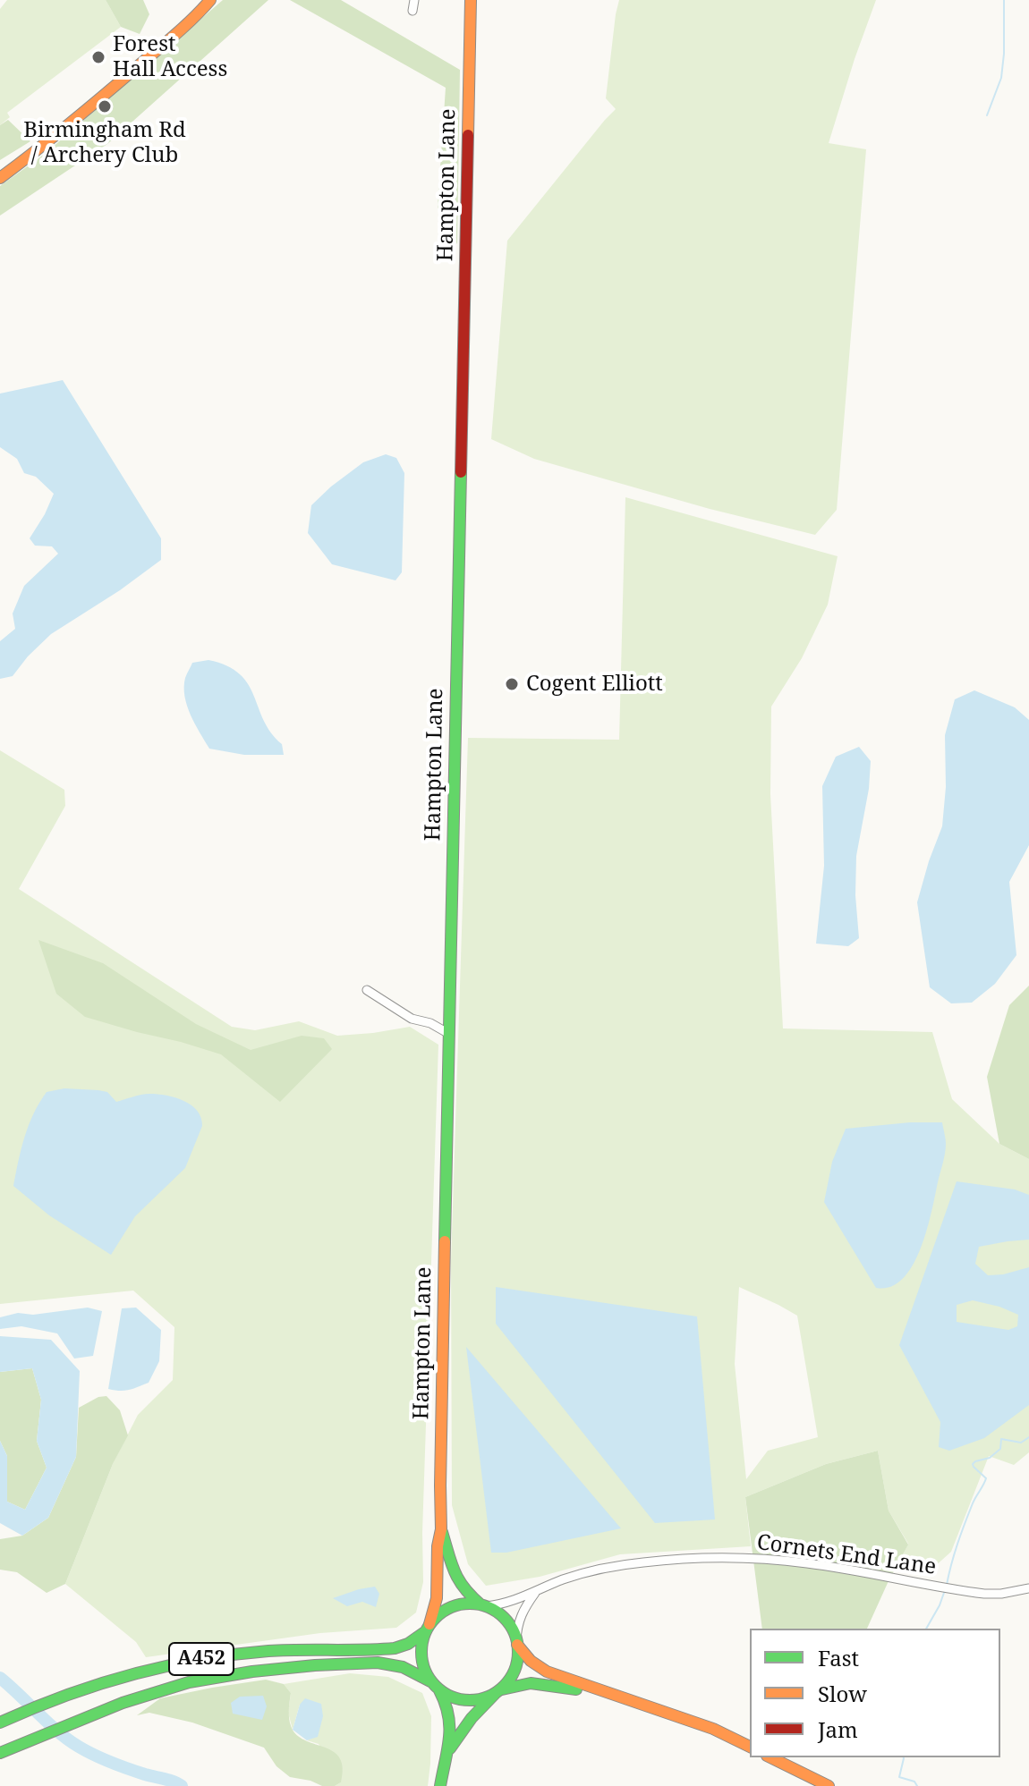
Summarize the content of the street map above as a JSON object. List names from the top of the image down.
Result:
{
  "streets": {
    "main road": ["Hampton Lane", "A452"],
    "street": ["Cornets End Lane"]
  },
  "crossings": [
    ["Hampton Lane", "Cornets End Lane"],
    ["Hampton Lane", "A452"],
    ["Cornets End Lane", "A452"]
  ],
  "places": ["Forest Hall Access", "Birmingham Rd / Archery Club", "Cogent Elliott"],
  "legend": ["Fast", "Slow", "Jam"]
}
